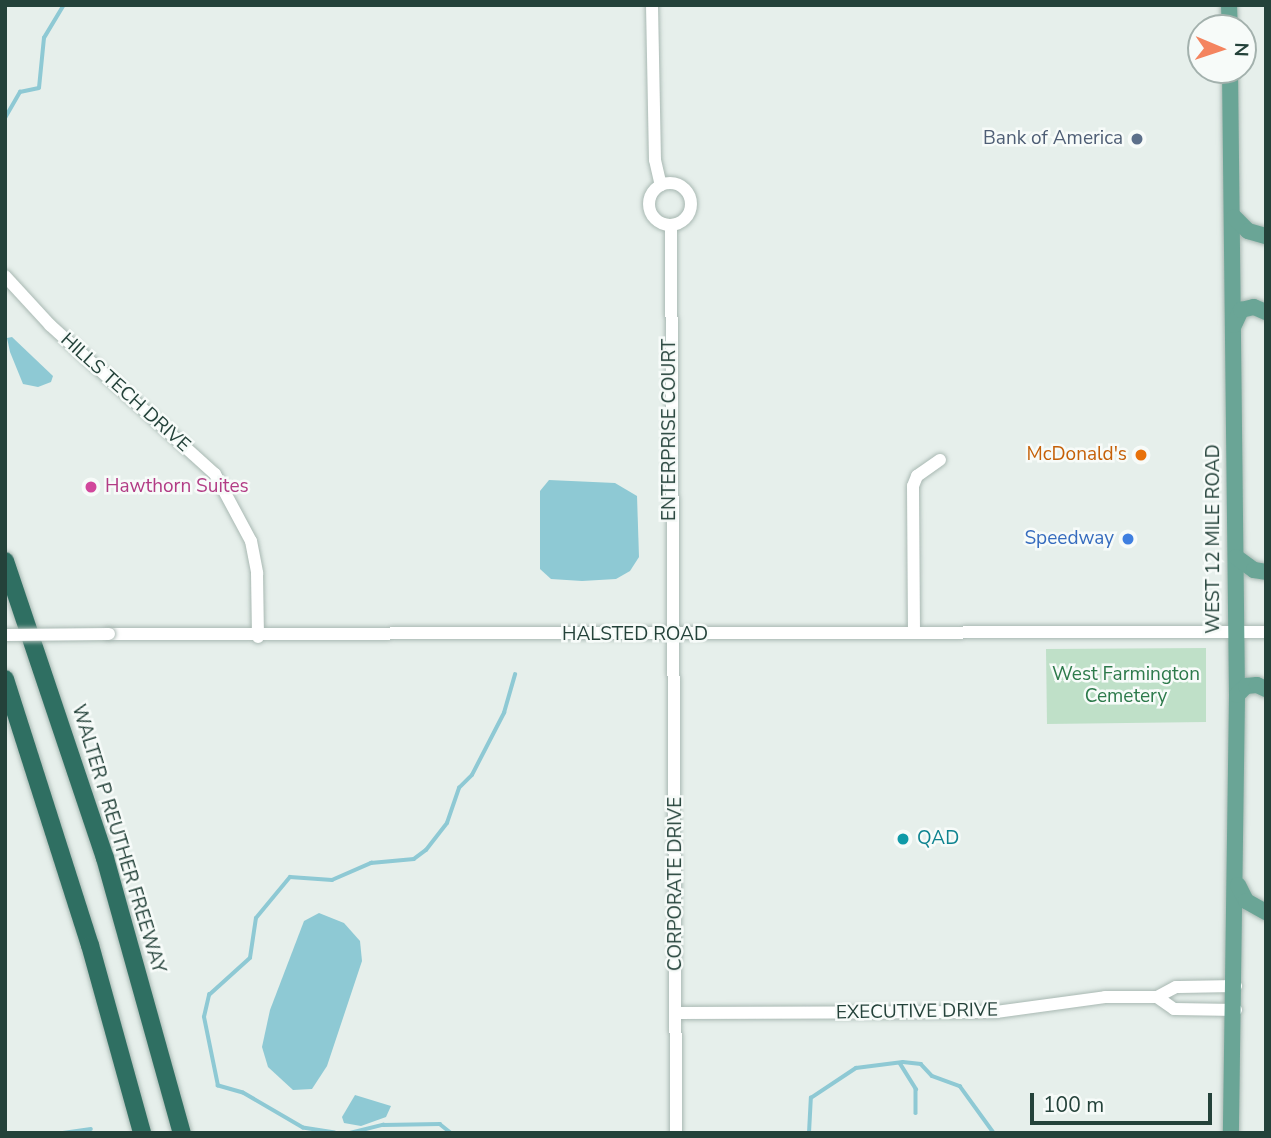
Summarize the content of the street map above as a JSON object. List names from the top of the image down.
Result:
{
  "streets": {
    "highway": ["WALTER P REUTHER FREEWAY"],
    "main road": ["WEST 12 MILE ROAD"],
    "street": [
      "HILLS TECH DRIVE",
      "ENTERPRISE COURT",
      "HALSTED ROAD",
      "CORPORATE DRIVE",
      "EXECUTIVE DRIVE"
    ]
  },
  "crossings": [
    ["HILLS TECH DRIVE", "HALSTED ROAD"],
    ["ENTERPRISE COURT", "HALSTED ROAD"],
    ["ENTERPRISE COURT", "CORPORATE DRIVE"],
    ["WEST 12 MILE ROAD", "HALSTED ROAD"],
    ["WEST 12 MILE ROAD", "EXECUTIVE DRIVE"],
    ["HALSTED ROAD", "CORPORATE DRIVE"],
    ["CORPORATE DRIVE", "EXECUTIVE DRIVE"]
  ],
  "parks": ["West Farmington Cemetery"],
  "places": [
    "Bank of America",
    "McDonald's",
    "Hawthorn Suites",
    "Speedway",
    "QAD"
  ],
  "scale_bar": "100 m",
  "north": "right"
}
